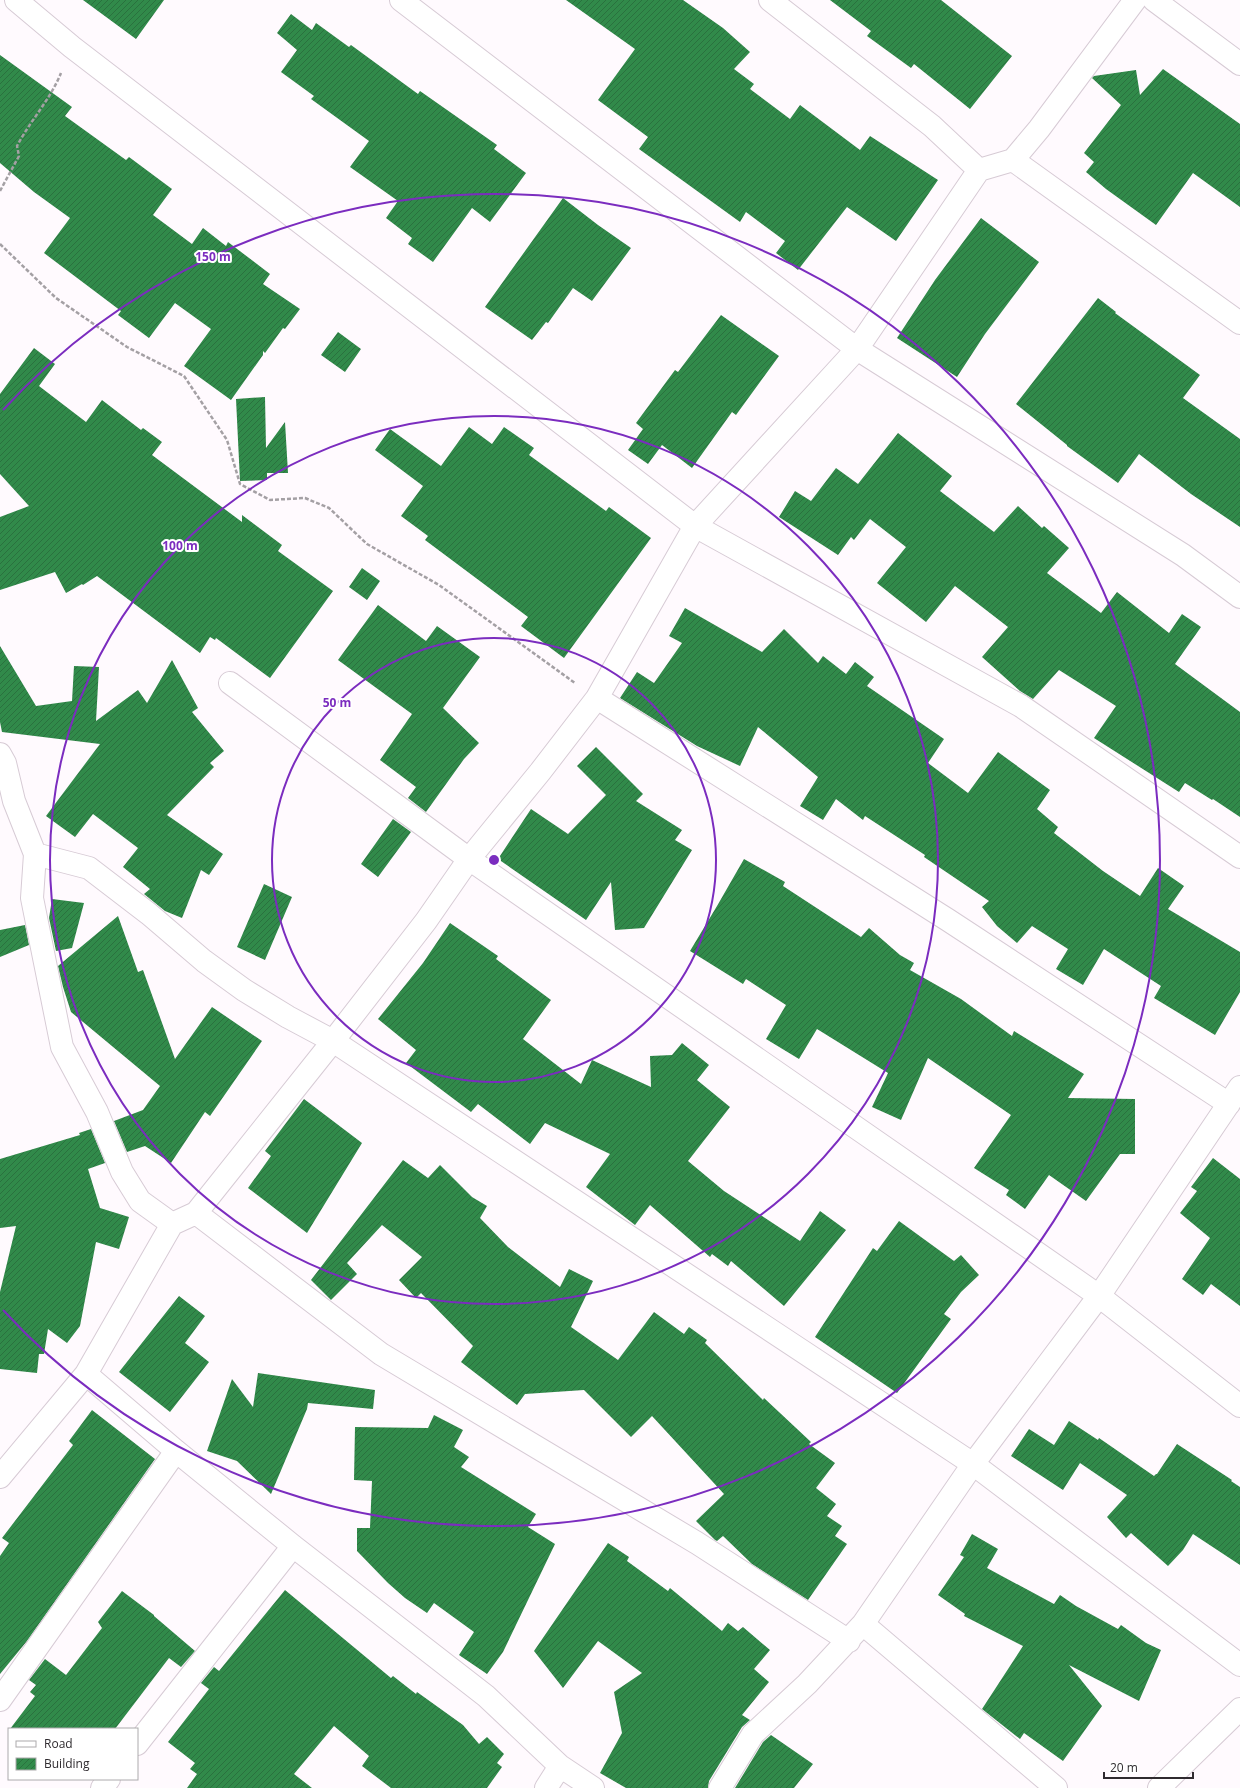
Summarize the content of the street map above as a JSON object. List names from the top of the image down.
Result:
{
  "legend": ["Road", "Building"],
  "scale_bar": "20 m",
  "rings": ["150 m", "100 m", "50 m"]
}
